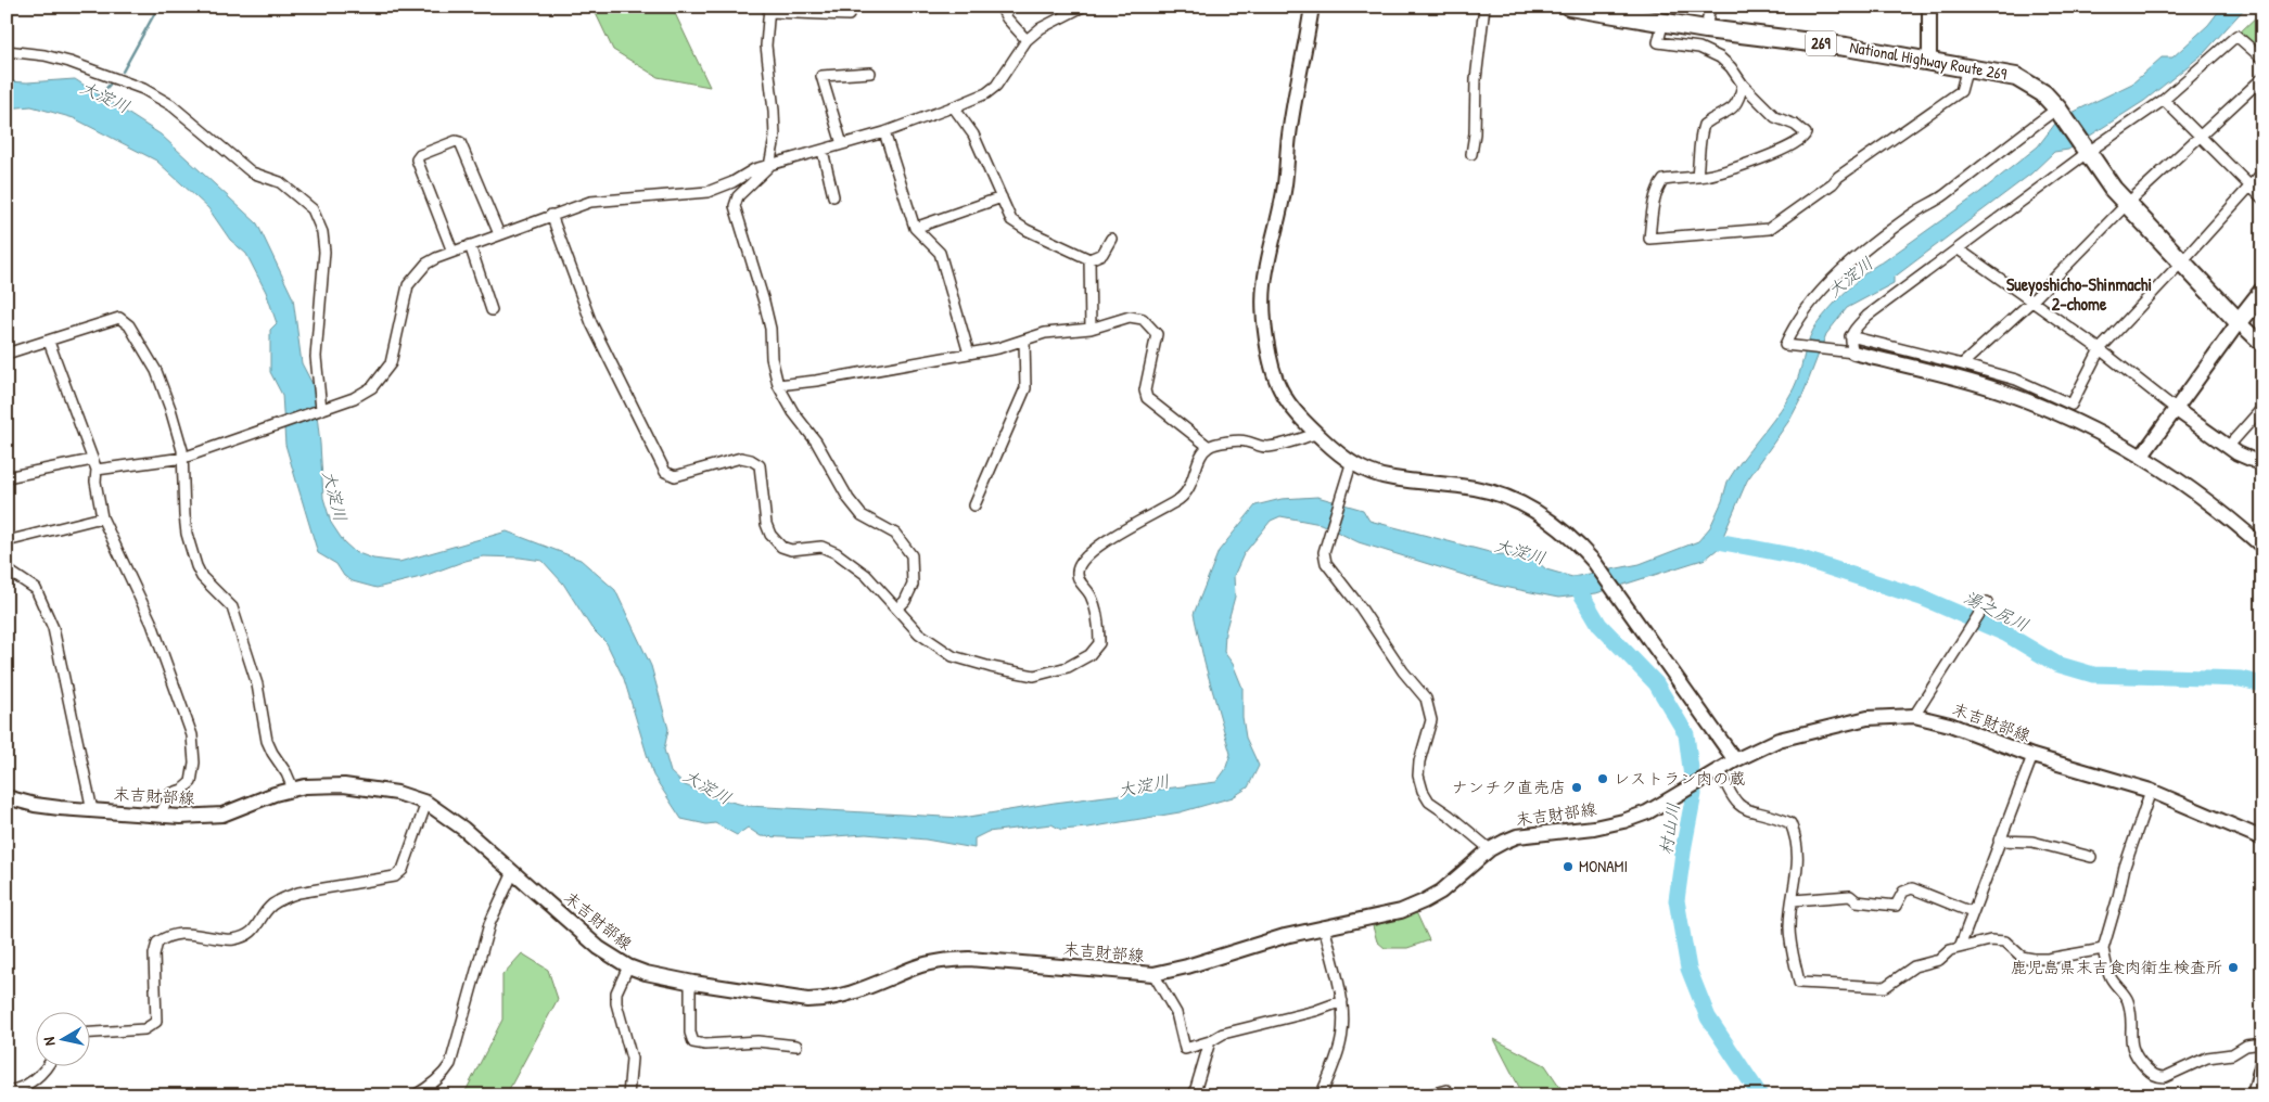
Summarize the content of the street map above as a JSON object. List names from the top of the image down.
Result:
{
  "streets": {
    "highway": ["269", "National Highway Route 269"],
    "main road": ["末吉財部線"]
  },
  "districts": ["Sueyoshicho-Shinmachi 2-chome"],
  "water": ["大淀川", "湯之尻川", "村山川"],
  "places": [
    "レストラン肉の蔵",
    "ナンチク直売店",
    "MONAMI",
    "鹿児島県末吉食肉衛生検査所"
  ],
  "north": "left"
}
